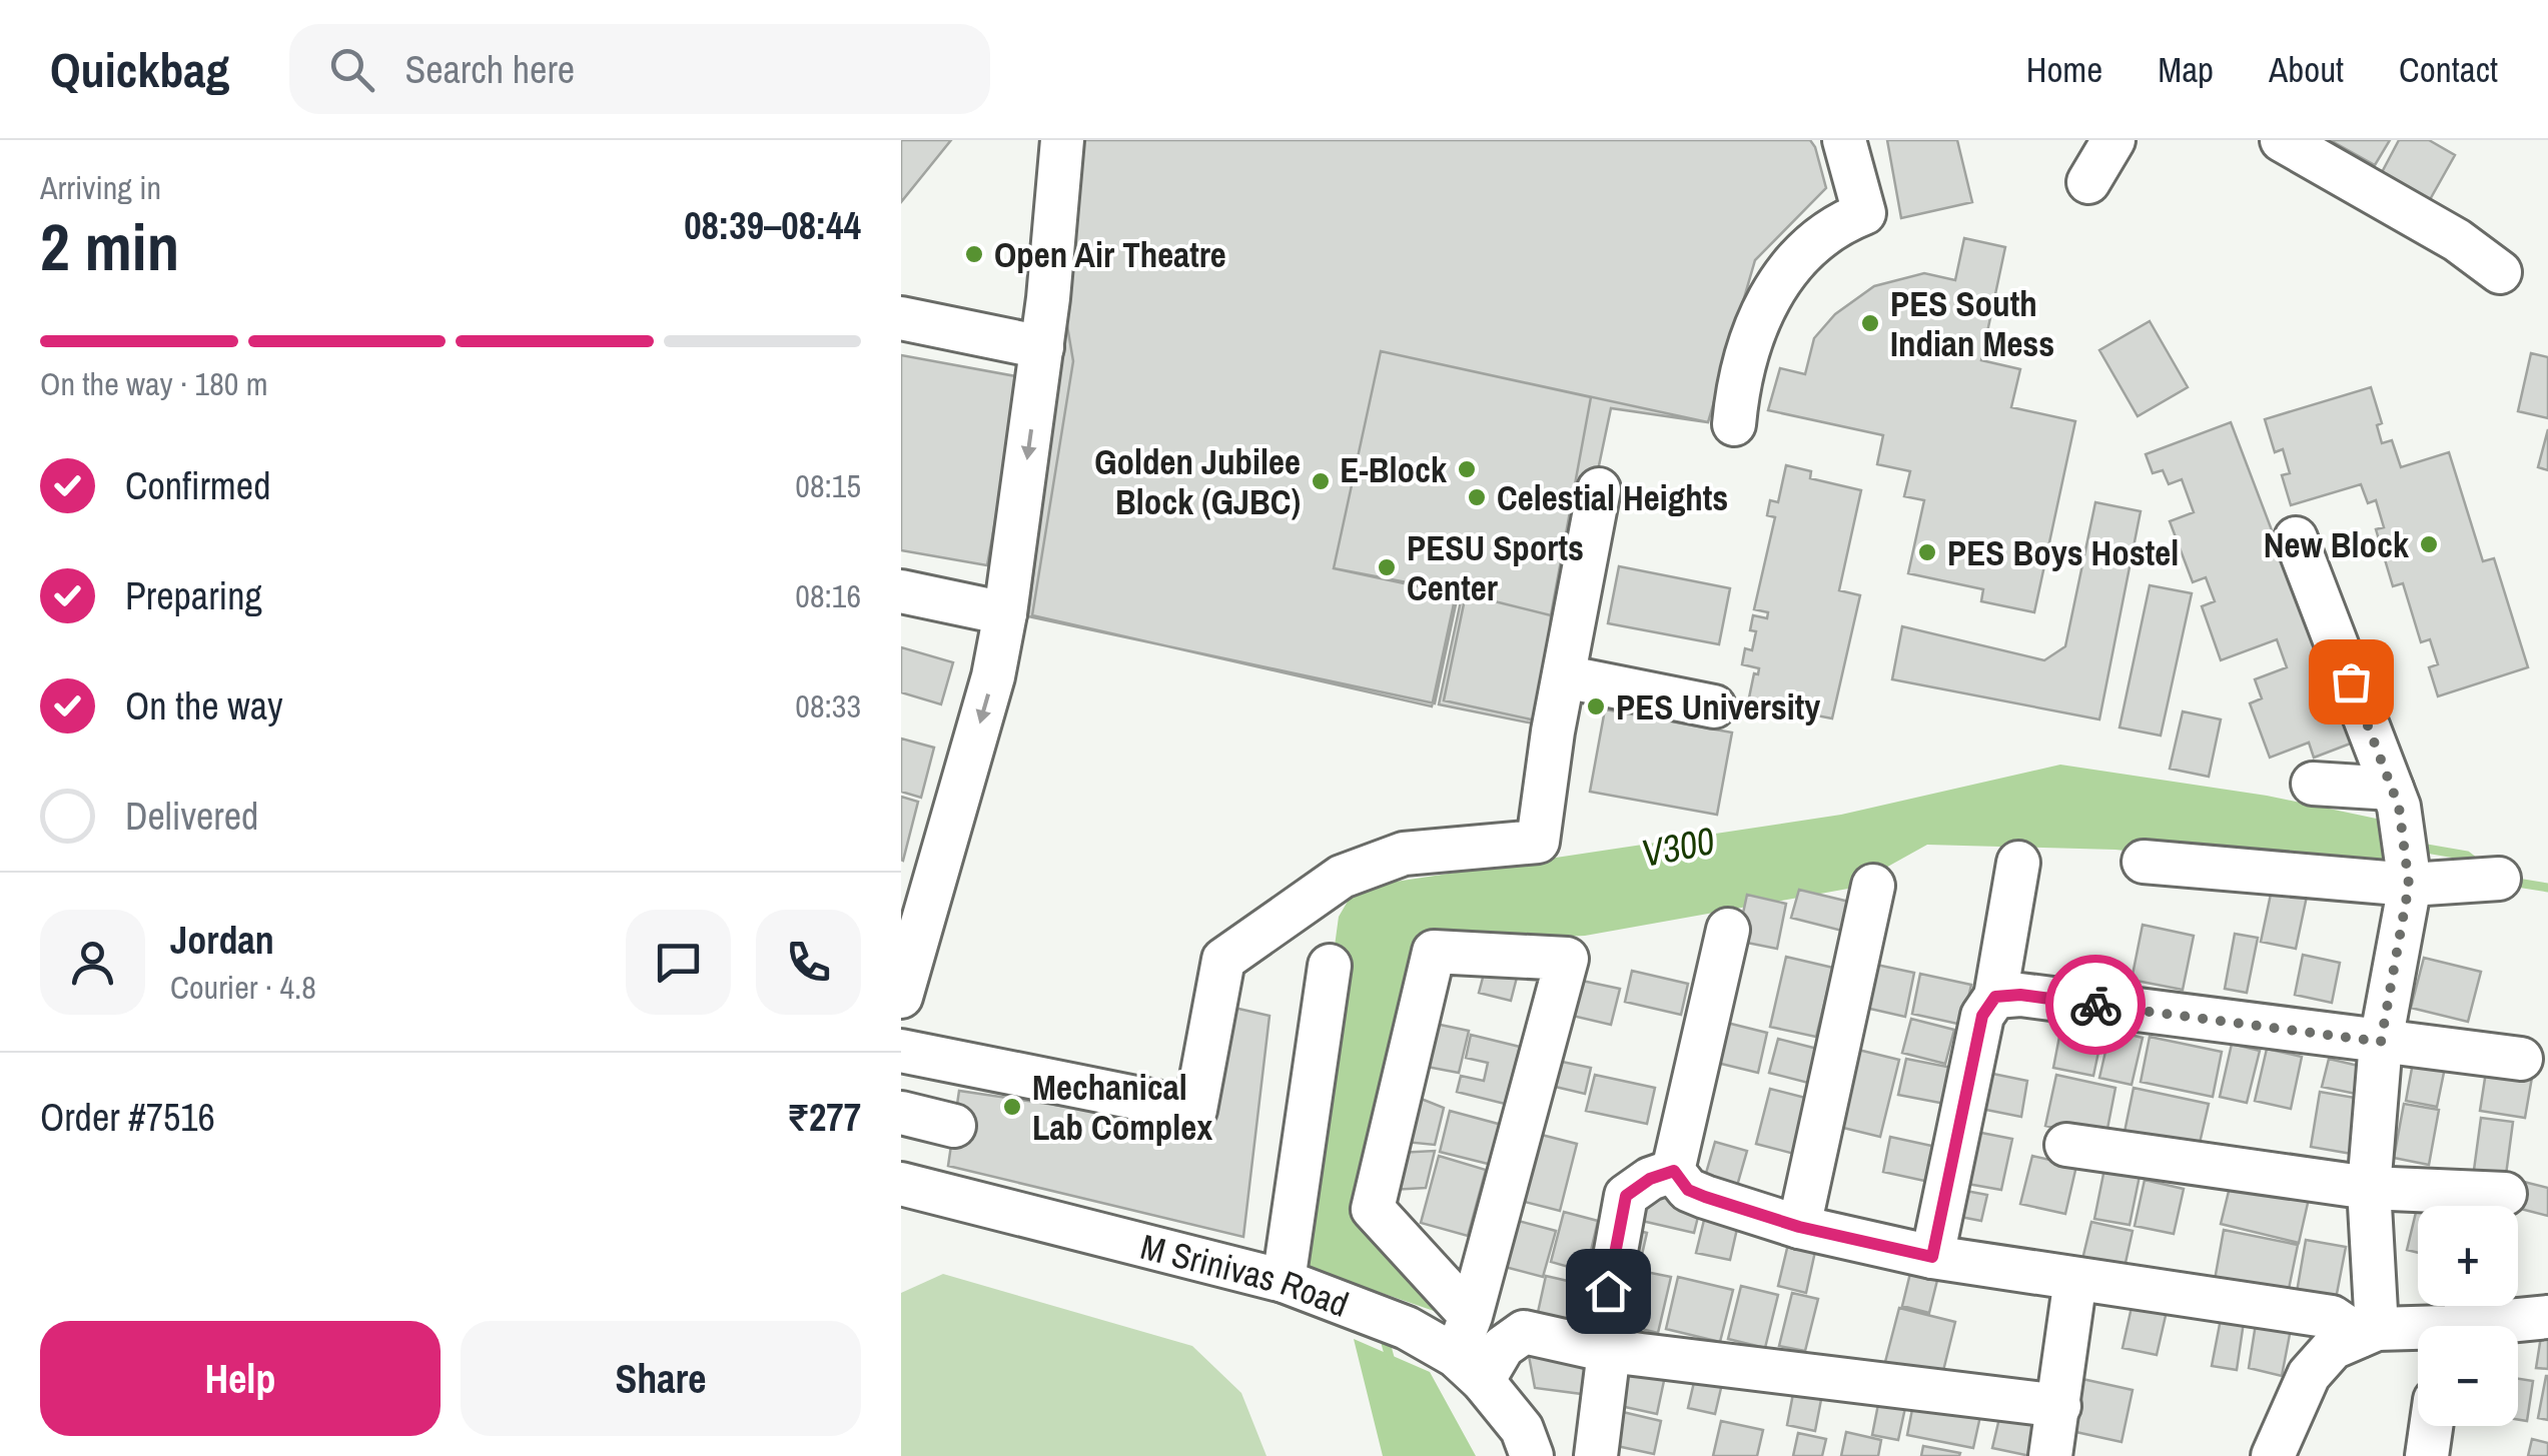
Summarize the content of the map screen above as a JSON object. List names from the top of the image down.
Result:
{
  "streets": {
    "street": ["M Srinivas Road"]
  },
  "water": ["V300"],
  "places": [
    "Open Air Theatre",
    "PES South Indian Mess",
    "E-Block",
    "Golden Jubilee Block (GJBC)",
    "Celestial Heights",
    "New Block",
    "PES Boys Hostel",
    "PESU Sports Center",
    "PES University",
    "Mechanical Lab Complex"
  ],
  "page": {
    "header": "Quickbag",
    "search": "Search here",
    "nav": [
      "Home",
      "Map",
      "About",
      "Contact"
    ],
    "heading": ["2 min", "Arriving in", "08:39–08:44"],
    "panel": [
      "Jordan",
      "Courier · 4.8",
      "Order #7516",
      "₹277"
    ],
    "bar": "On the way · 180 m",
    "list": [
      ["Confirmed", "08:15"],
      ["Preparing", "08:16"],
      ["On the way", "08:33"],
      "Delivered"
    ],
    "map_buttons": ["+", "−"],
    "buttons": ["Help", "Share"]
  }
}
